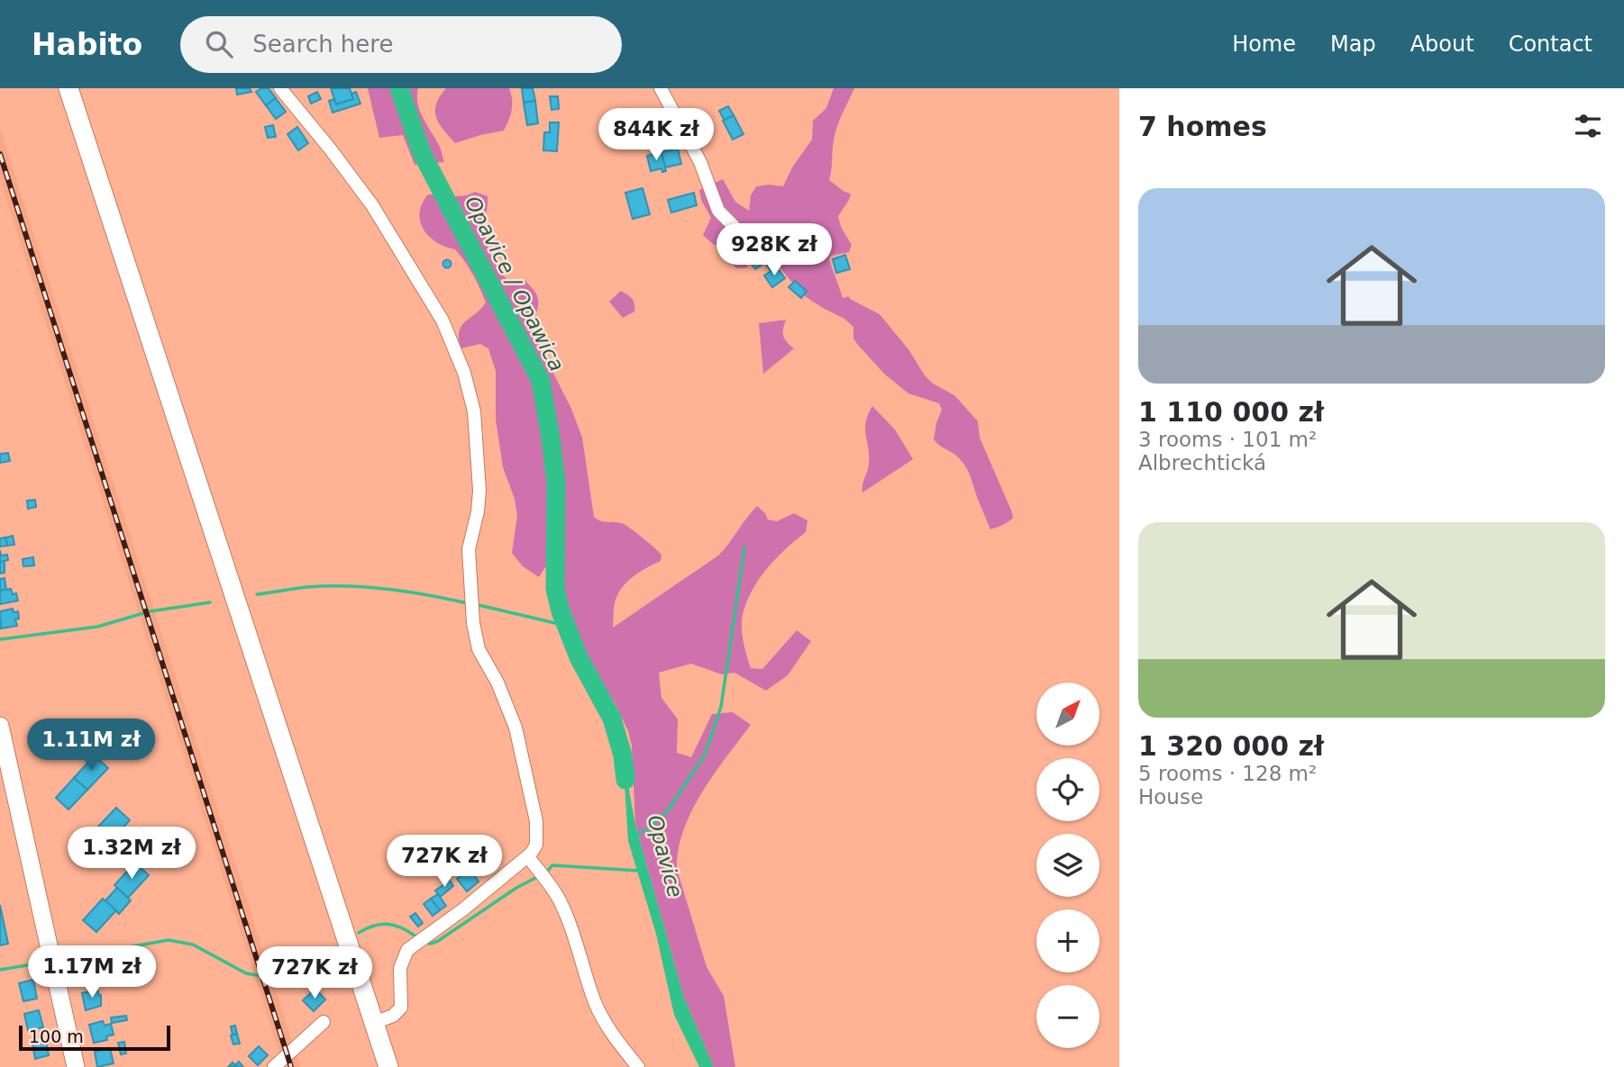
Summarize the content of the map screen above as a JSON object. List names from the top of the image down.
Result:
{
  "water": ["Opavice / Opawica", "Opavice"],
  "scale_bar": "100 m",
  "north": "top right",
  "page": {
    "header": "Habito",
    "search": "Search here",
    "nav": [
      "Home",
      "Map",
      "About",
      "Contact"
    ],
    "heading": "7 homes",
    "price": [
      "844K zł",
      "928K zł",
      "1.11M zł",
      "1.32M zł",
      "727K zł",
      "1.17M zł",
      "727K zł"
    ],
    "list": [
      {
        "name": "1 110 000 zł",
        "note": "3 rooms · 101 m² · Albrechtická"
      },
      {
        "name": "1 320 000 zł",
        "note": "5 rooms · 128 m² · House"
      }
    ],
    "map_buttons": ["+", "−"],
    "scale": "100 m"
  }
}
